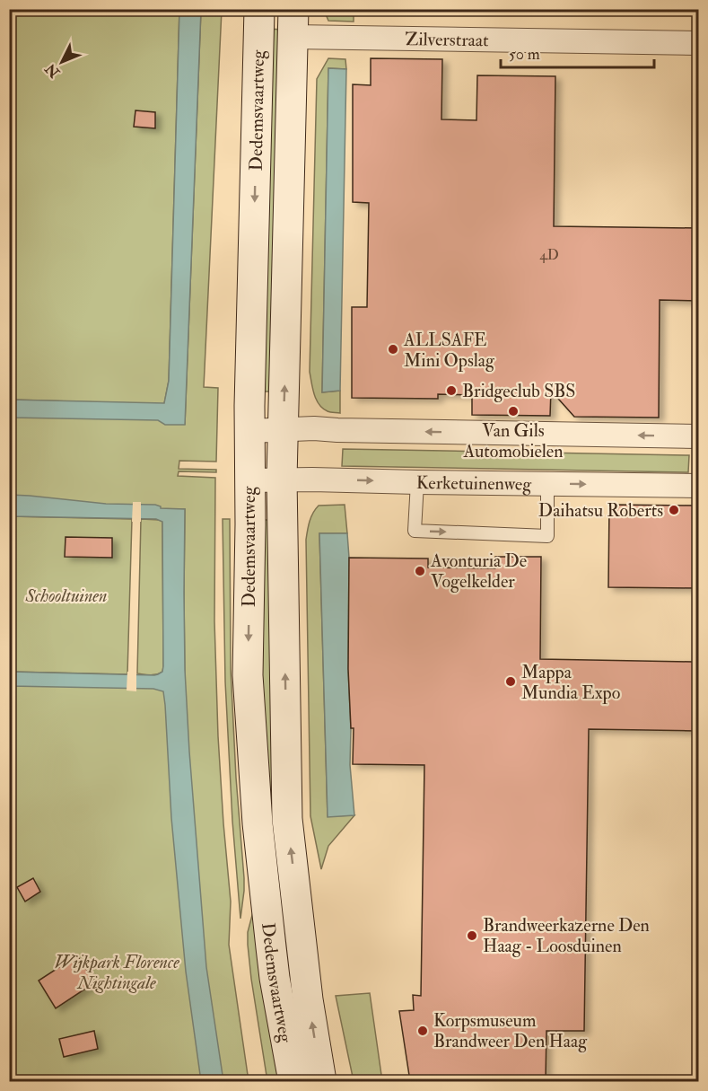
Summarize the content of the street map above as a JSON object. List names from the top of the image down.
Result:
{
  "streets": {
    "main road": ["Dedemsvaartweg"],
    "street": ["Zilverstraat", "Kerketuinenweg"]
  },
  "crossings": [
    ["Zilverstraat", "Dedemsvaartweg"],
    ["Dedemsvaartweg", "Kerketuinenweg"]
  ],
  "parks": ["Schooltuinen", "Wijkpark Florence Nightingale"],
  "places": [
    "ALLSAFE Mini Opslag",
    "Bridgeclub SBS",
    "Van Gils Automobielen",
    "Daihatsu Roberts",
    "Avonturia De Vogelkelder",
    "Mappa Mundia Expo",
    "Brandweerkazerne Den Haag - Loosduinen",
    "Korpsmuseum Brandweer Den Haag"
  ],
  "house_numbers": ["4D"],
  "scale_bar": "50 m",
  "north": "bottom left"
}
